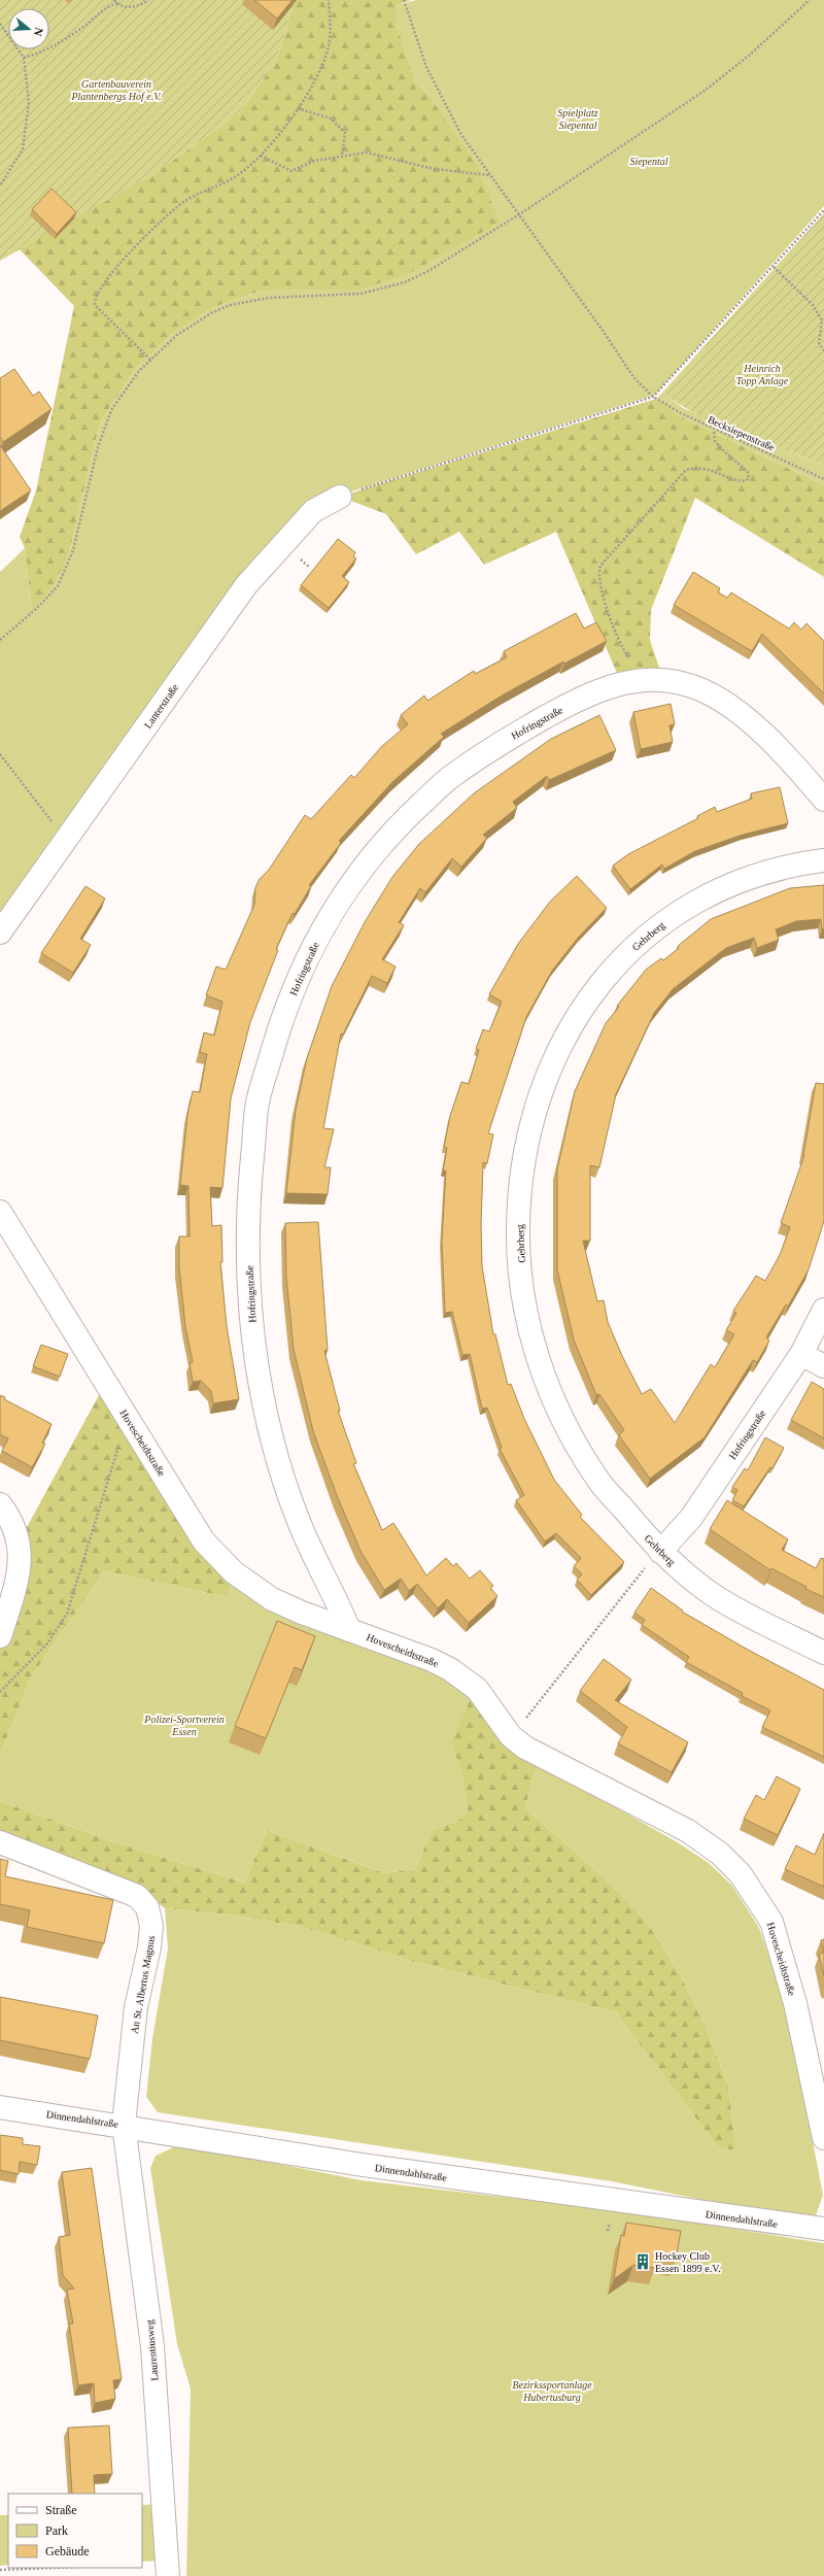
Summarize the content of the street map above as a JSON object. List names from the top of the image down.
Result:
{
  "streets": {
    "street": [
      "Lanterstraße",
      "Hofringstraße",
      "Gehrberg",
      "Hovescheidtstraße",
      "An St. Albertus Magnus",
      "Dinnendahlstraße",
      "Laurentiusweg"
    ],
    "path": ["Becksiepenstraße"]
  },
  "crossings": [
    ["Hofringstraße", "Gehrberg"],
    ["Hofringstraße", "Hovescheidtstraße"],
    ["An St. Albertus Magnus", "Dinnendahlstraße"],
    ["An St. Albertus Magnus", "Laurentiusweg"],
    ["Dinnendahlstraße", "Laurentiusweg"]
  ],
  "parks": [
    "Gartenbauverein Plantenbergs Hof e.V.",
    "Spielplatz Siepental",
    "Siepental",
    "Heinrich Topp Anlage",
    "Polizei-Sportverein Essen",
    "Bezirkssportanlage Hubertusburg"
  ],
  "places": {
    "building": ["Hockey Club Essen 1899 e.V."]
  },
  "legend": ["Straße", "Park", "Gebäude"],
  "north": "right"
}
